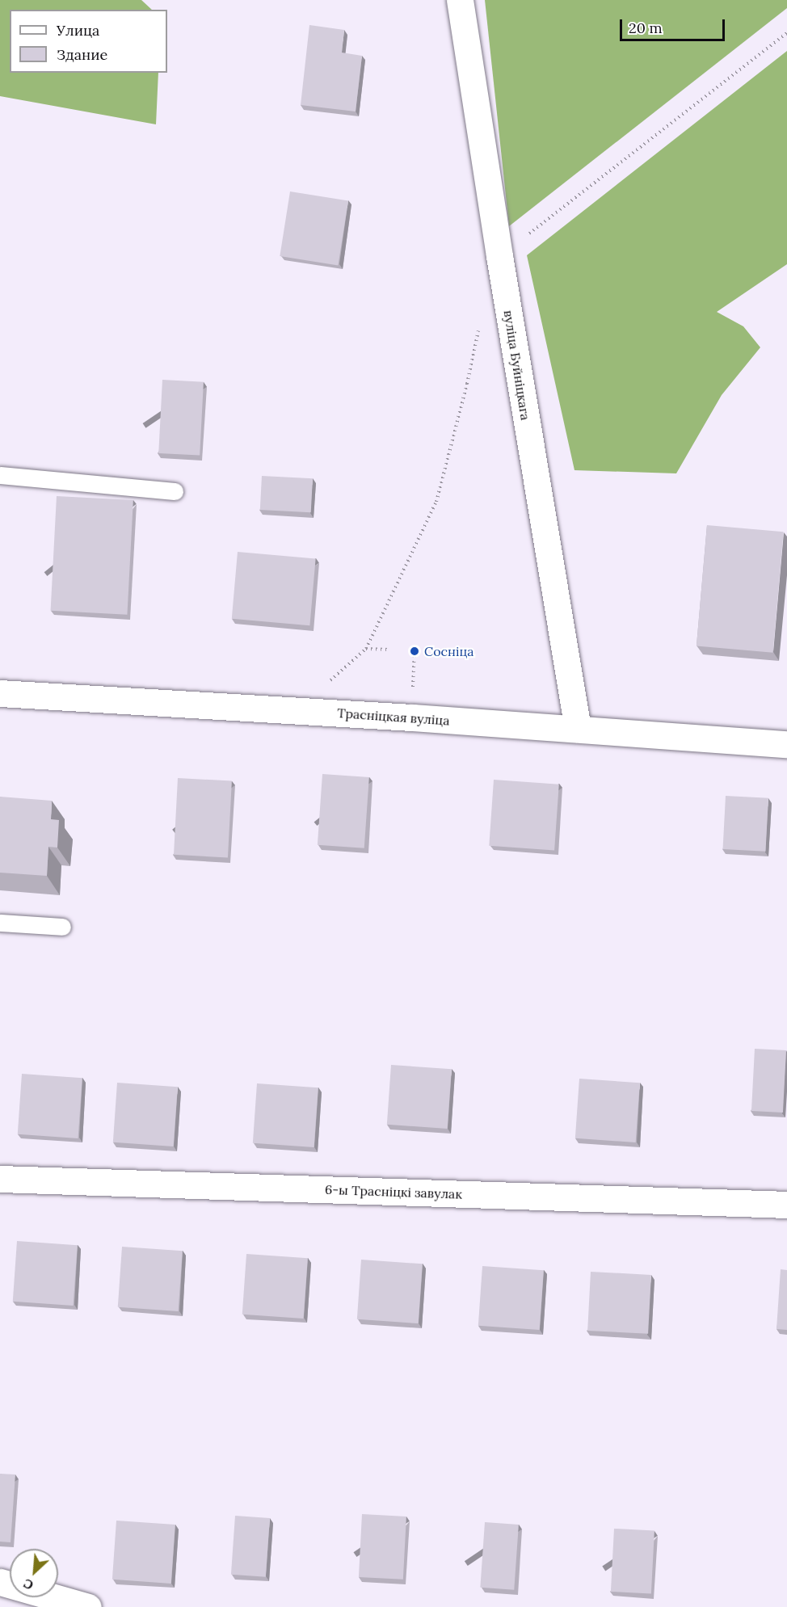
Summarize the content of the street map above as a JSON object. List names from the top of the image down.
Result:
{
  "streets": {
    "street": ["вуліца Буйніцкага", "Трасніцкая вуліца", "6-ы Трасніцкі завулак"]
  },
  "crossings": [
    ["вуліца Буйніцкага", "Трасніцкая вуліца"]
  ],
  "places": ["Сосніца"],
  "legend": ["Улица", "Здание"],
  "scale_bar": "20 m",
  "north": "bottom left"
}
